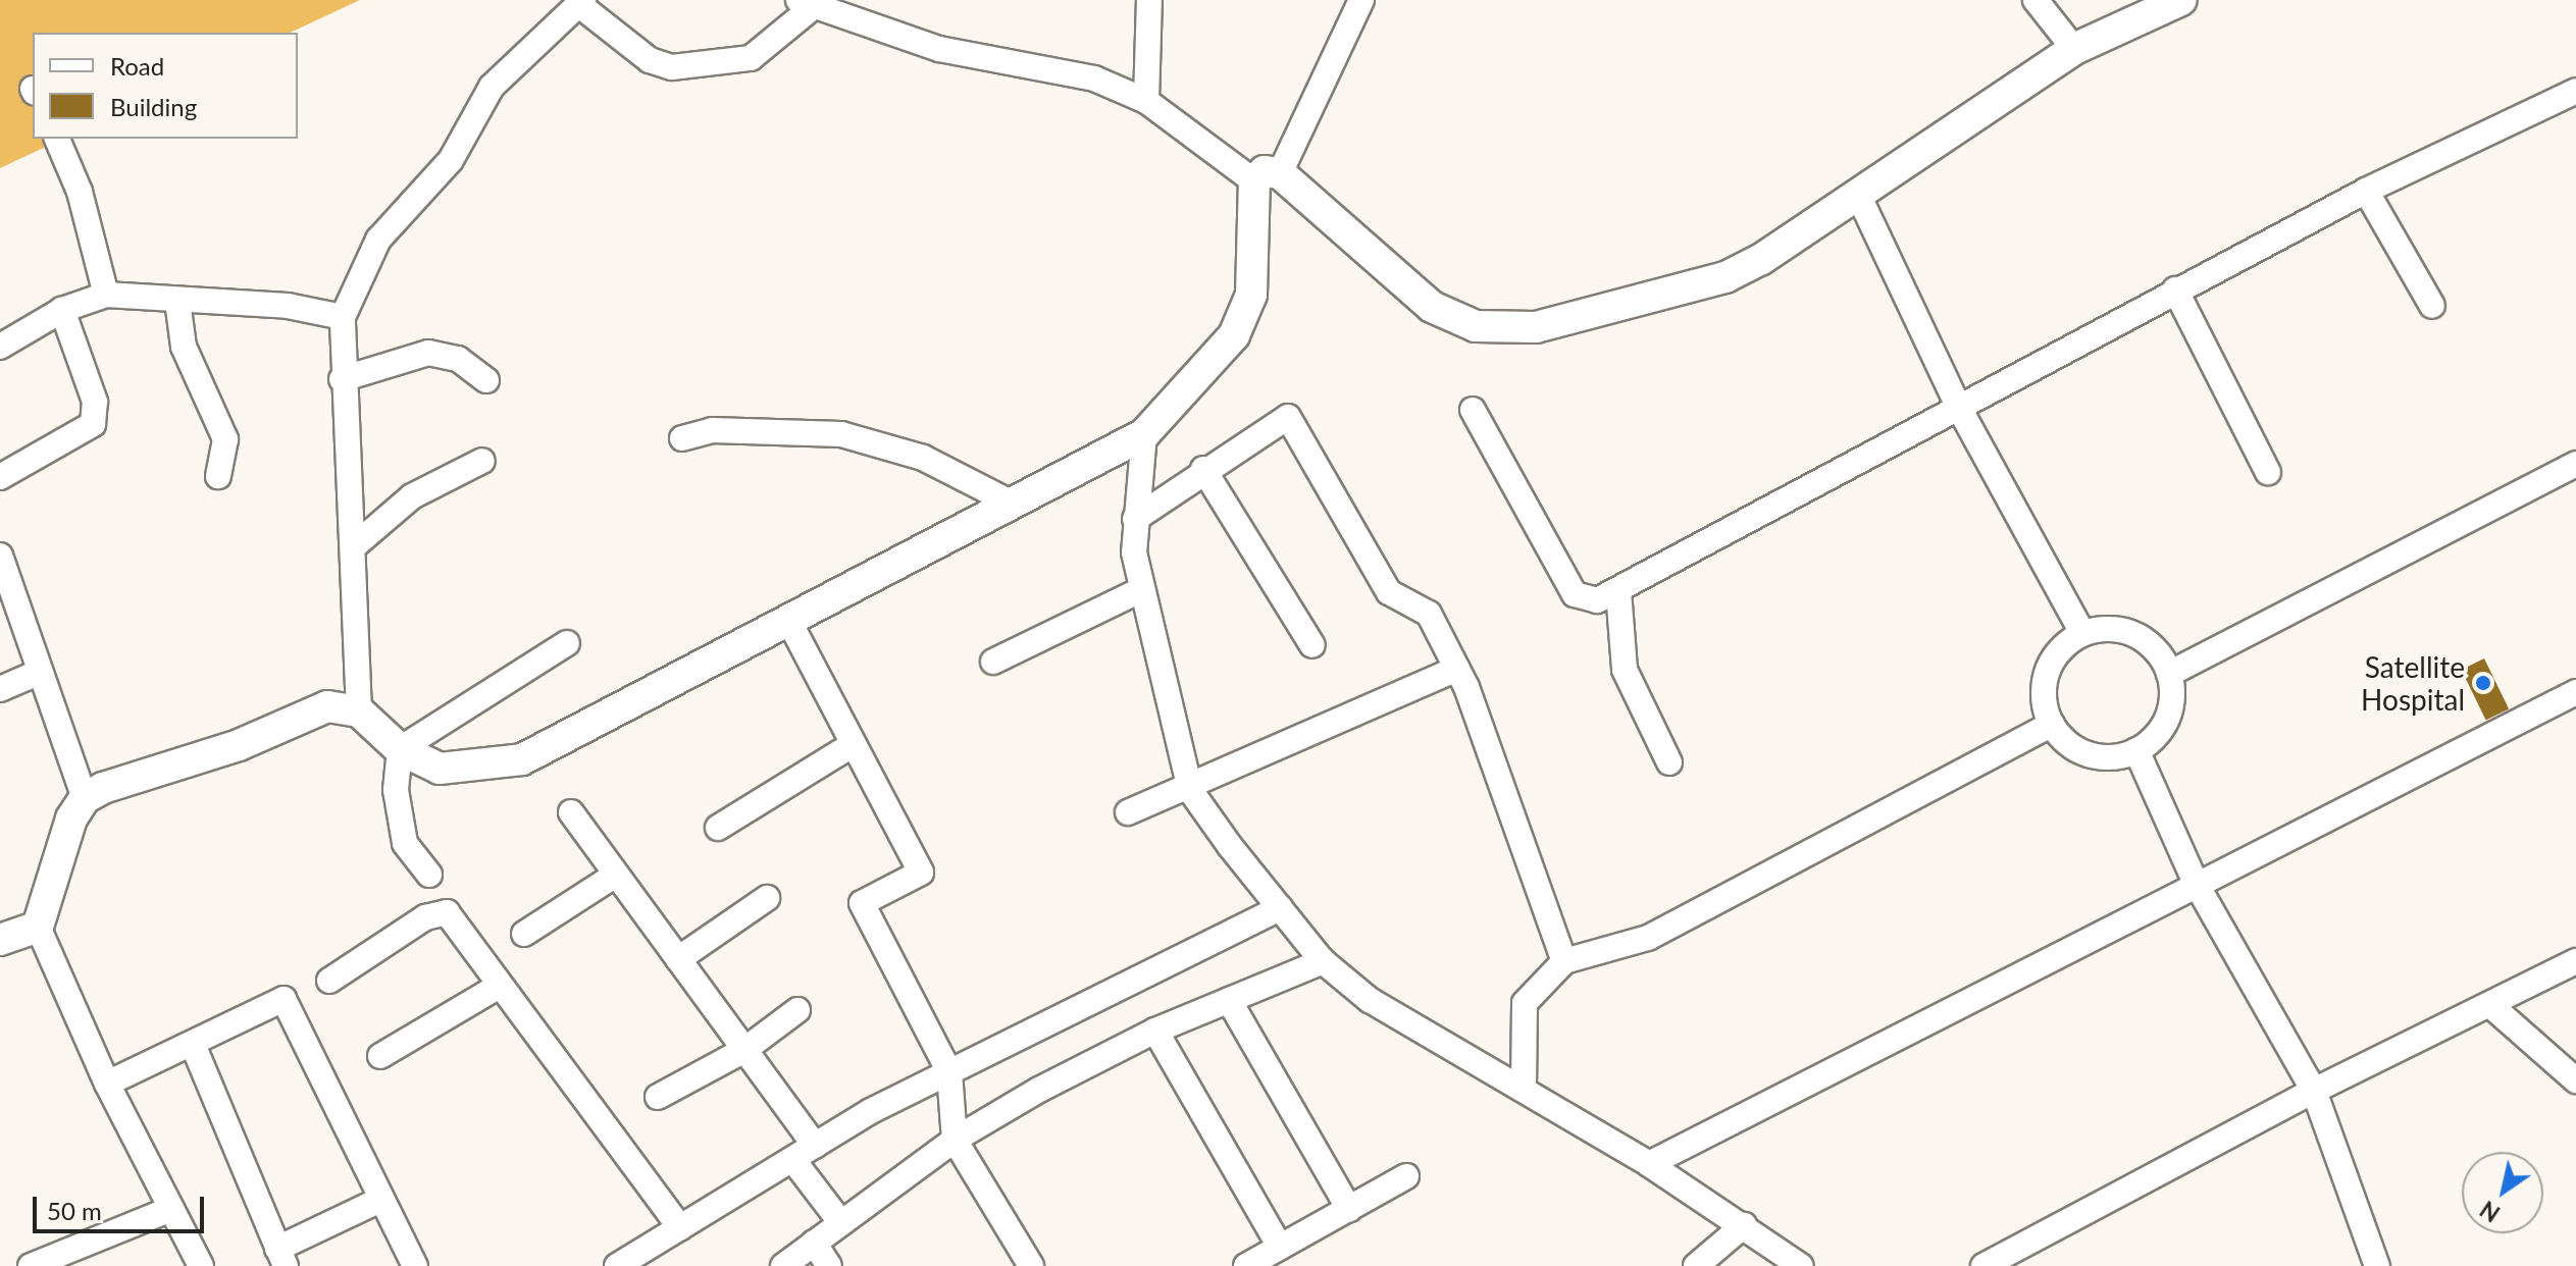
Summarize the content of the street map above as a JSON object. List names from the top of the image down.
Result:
{
  "places": ["Satellite Hospital"],
  "legend": ["Road", "Building"],
  "scale_bar": "50 m",
  "north": "bottom left"
}
